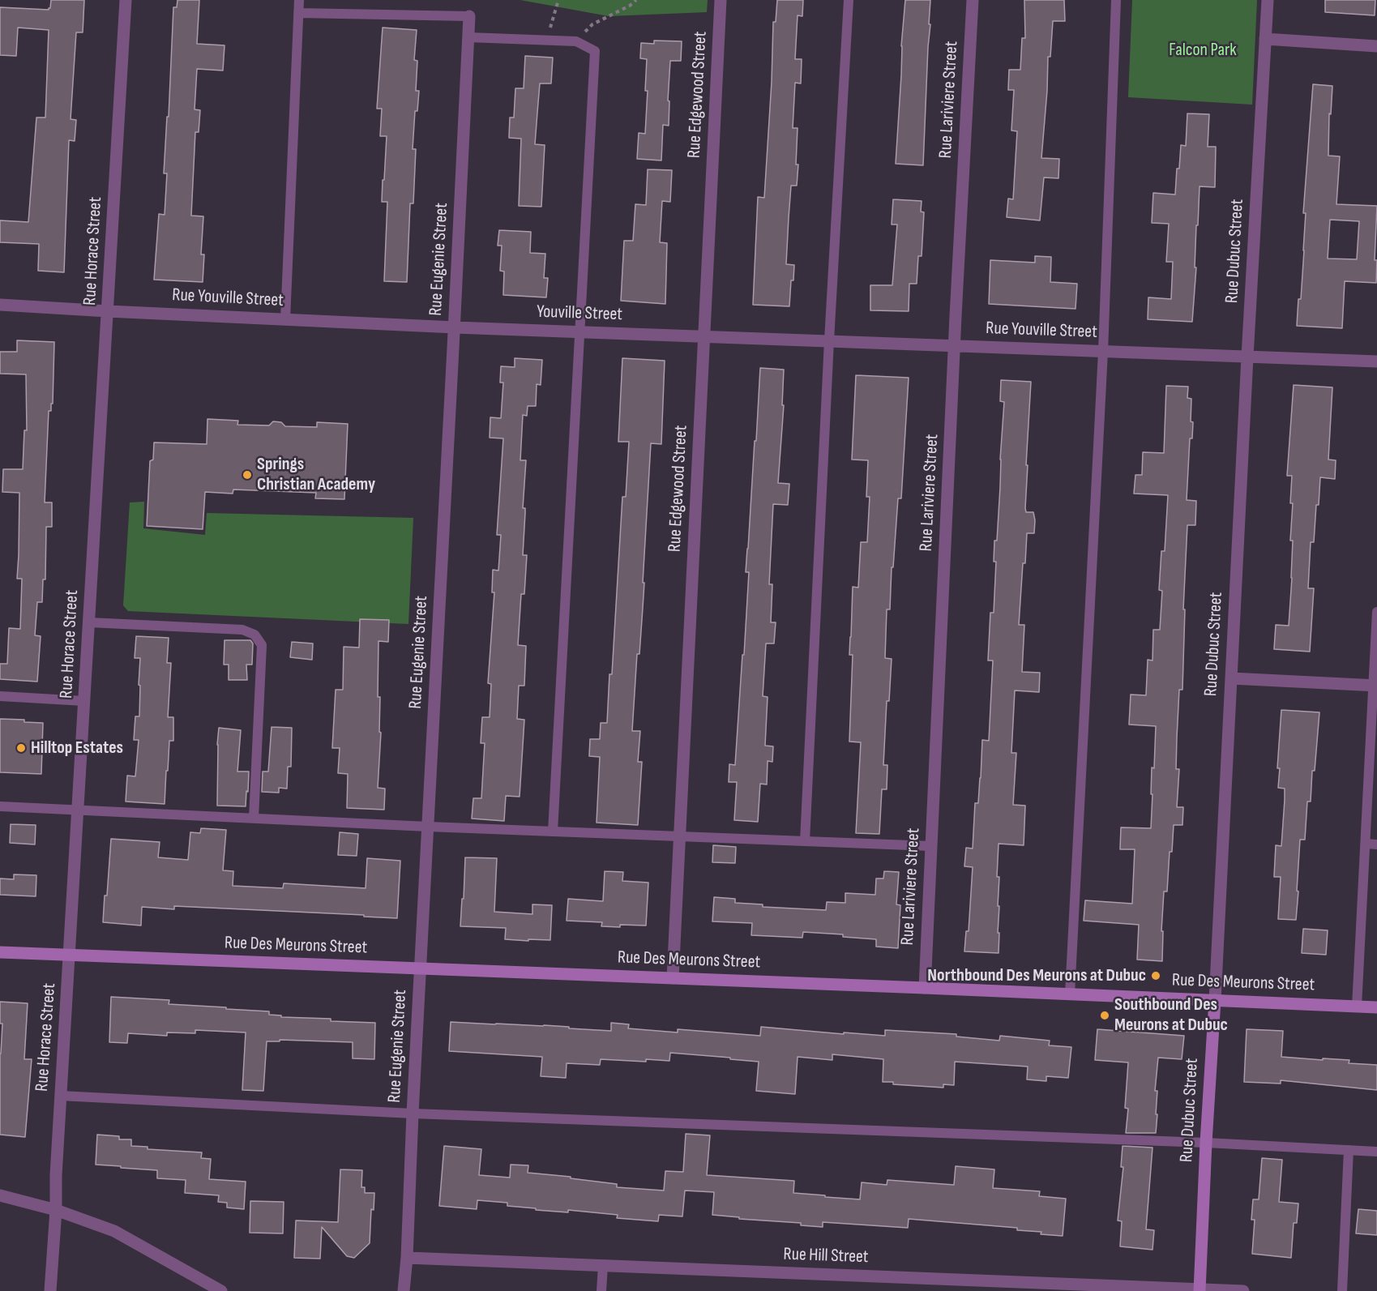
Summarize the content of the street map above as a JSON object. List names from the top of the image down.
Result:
{
  "streets": {
    "street": [
      "Rue Edgewood Street",
      "Rue Lariviere Street",
      "Rue Horace Street",
      "Rue Dubuc Street",
      "Rue Eugenie Street",
      "Rue Youville Street",
      "Youville Street",
      "Rue Des Meurons Street",
      "Rue Hill Street"
    ]
  },
  "crossings": [
    ["Rue Edgewood Street", "Rue Youville Street"],
    ["Rue Edgewood Street", "Youville Street"],
    ["Rue Edgewood Street", "Rue Des Meurons Street"],
    ["Rue Lariviere Street", "Rue Youville Street"],
    ["Rue Lariviere Street", "Rue Des Meurons Street"],
    ["Rue Horace Street", "Rue Youville Street"],
    ["Rue Horace Street", "Rue Des Meurons Street"],
    ["Rue Dubuc Street", "Rue Youville Street"],
    ["Rue Dubuc Street", "Rue Des Meurons Street"],
    ["Rue Dubuc Street", "Rue Hill Street"],
    ["Rue Eugenie Street", "Rue Youville Street"],
    ["Rue Eugenie Street", "Youville Street"],
    ["Rue Eugenie Street", "Rue Des Meurons Street"],
    ["Rue Eugenie Street", "Rue Hill Street"],
    ["Rue Youville Street", "Youville Street"]
  ],
  "parks": ["Falcon Park"],
  "places": [
    "Springs Christian Academy",
    "Hilltop Estates",
    "Northbound Des Meurons at Dubuc",
    "Southbound Des Meurons at Dubuc"
  ]
}
